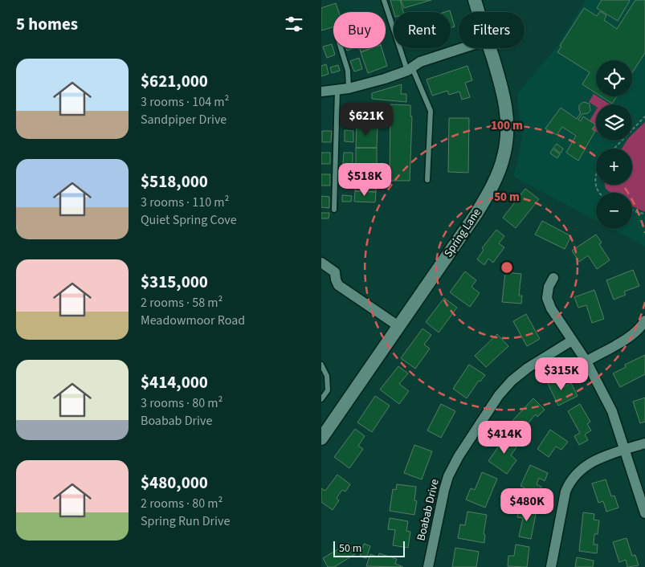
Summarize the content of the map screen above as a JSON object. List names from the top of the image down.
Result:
{
  "streets": {
    "street": ["Spring Lane", "Boabab Drive"]
  },
  "scale_bar": "50 m",
  "page": {
    "heading": "5 homes",
    "chip": ["Buy", "Rent", "Filters"],
    "list": [
      {
        "name": "$621,000",
        "note": "3 rooms · 104 m² · Sandpiper Drive"
      },
      {
        "name": "$518,000",
        "note": "3 rooms · 110 m² · Quiet Spring Cove"
      },
      {
        "name": "$315,000",
        "note": "2 rooms · 58 m² · Meadowmoor Road"
      },
      {
        "name": "$414,000",
        "note": "3 rooms · 80 m² · Boabab Drive"
      },
      {
        "name": "$480,000",
        "note": "2 rooms · 80 m² · Spring Run Drive"
      }
    ],
    "map_buttons": ["+", "−"],
    "price": [
      "$621K",
      "$518K",
      "$315K",
      "$414K",
      "$480K"
    ],
    "scale": "50 m"
  },
  "rings": ["100 m", "50 m"]
}
